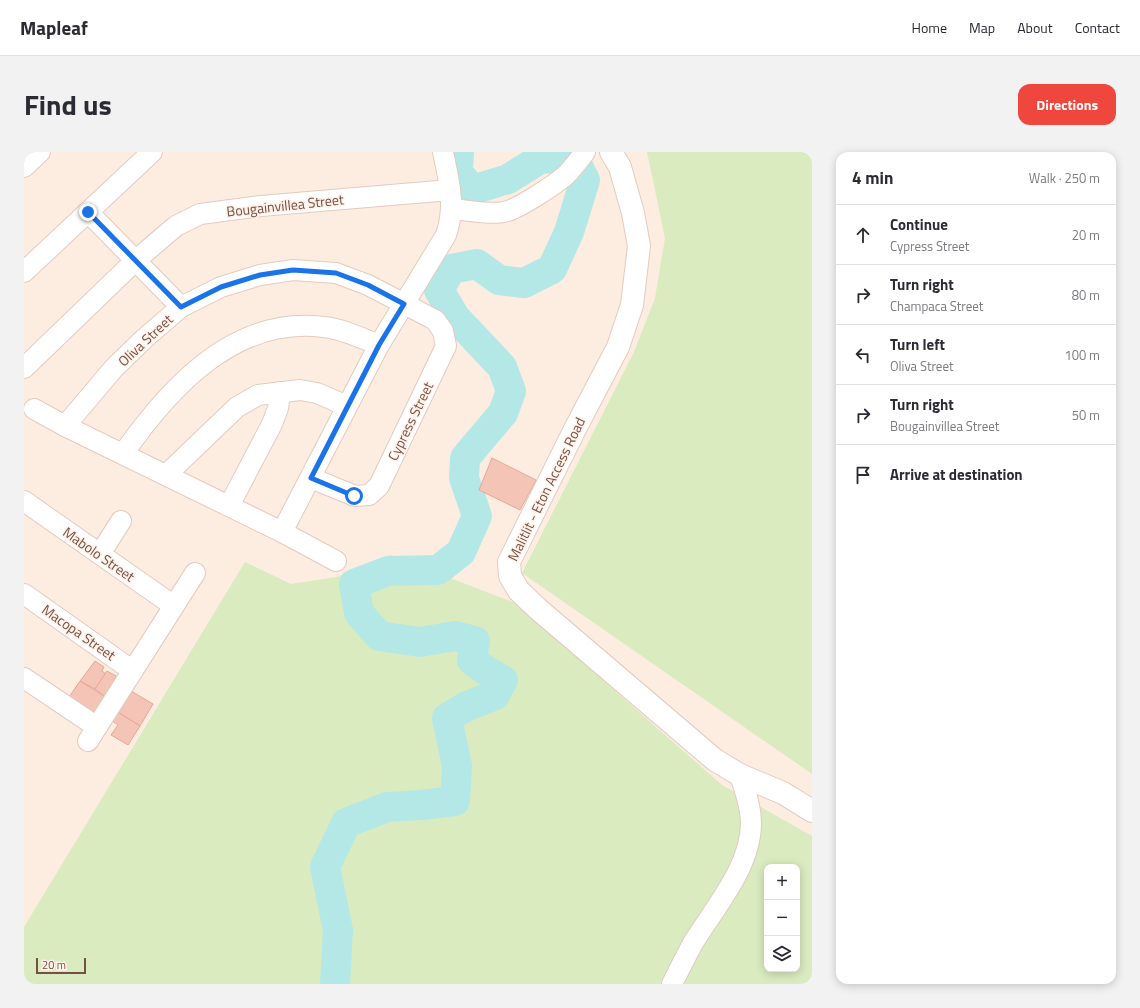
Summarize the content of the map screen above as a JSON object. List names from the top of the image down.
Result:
{
  "streets": {
    "street": [
      "Bougainvillea Street",
      "Oliva Street",
      "Cypress Street",
      "Malitlit - Eton Access Road",
      "Mabolo Street",
      "Macopa Street"
    ]
  },
  "crossings": [
    ["Oliva Street", "Cypress Street"]
  ],
  "scale_bar": "20 m",
  "page": {
    "header": "Mapleaf",
    "nav": [
      "Home",
      "Map",
      "About",
      "Contact"
    ],
    "title": "Find us",
    "buttons": "Directions",
    "heading": ["4 min", "Walk · 250 m"],
    "list": [
      ["Continue", "Cypress Street", "20 m"],
      ["Turn right", "Champaca Street", "80 m"],
      ["Turn left", "Oliva Street", "100 m"],
      ["Turn right", "Bougainvillea Street", "50 m"],
      "Arrive at destination"
    ],
    "map_buttons": ["+", "−"],
    "scale": "20 m"
  }
}
